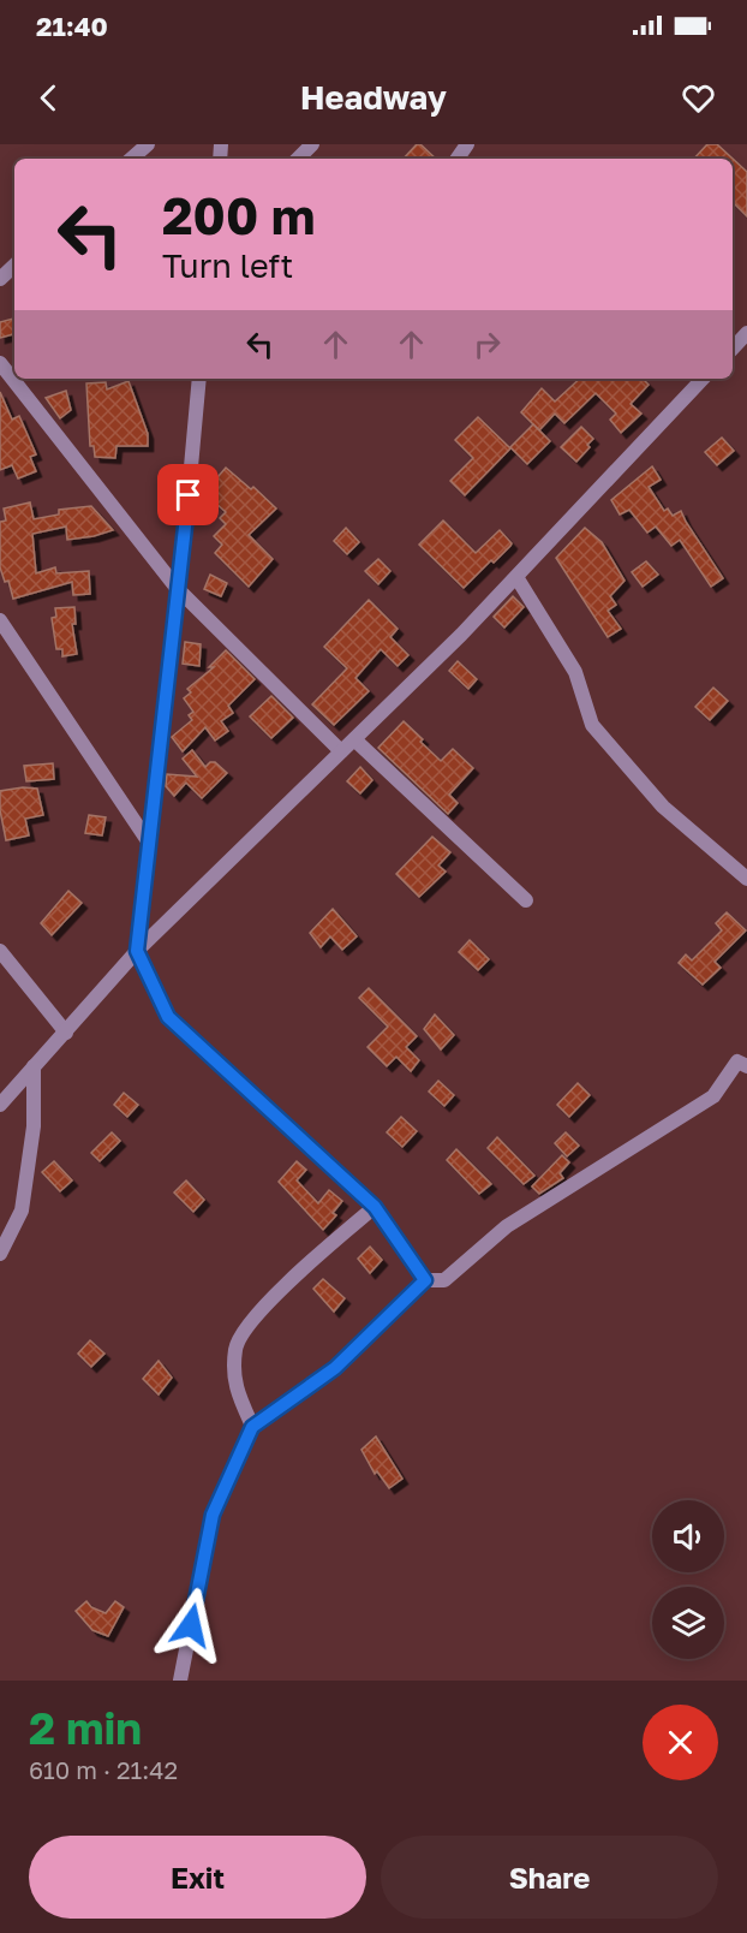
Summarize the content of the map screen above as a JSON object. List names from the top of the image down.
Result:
{
  "page": {
    "status": "21:40",
    "header": "Headway",
    "turn": ["200 m", "Turn left"],
    "heading": ["2 min", "610 m · 21:42"],
    "buttons": ["Exit", "Share"]
  }
}
